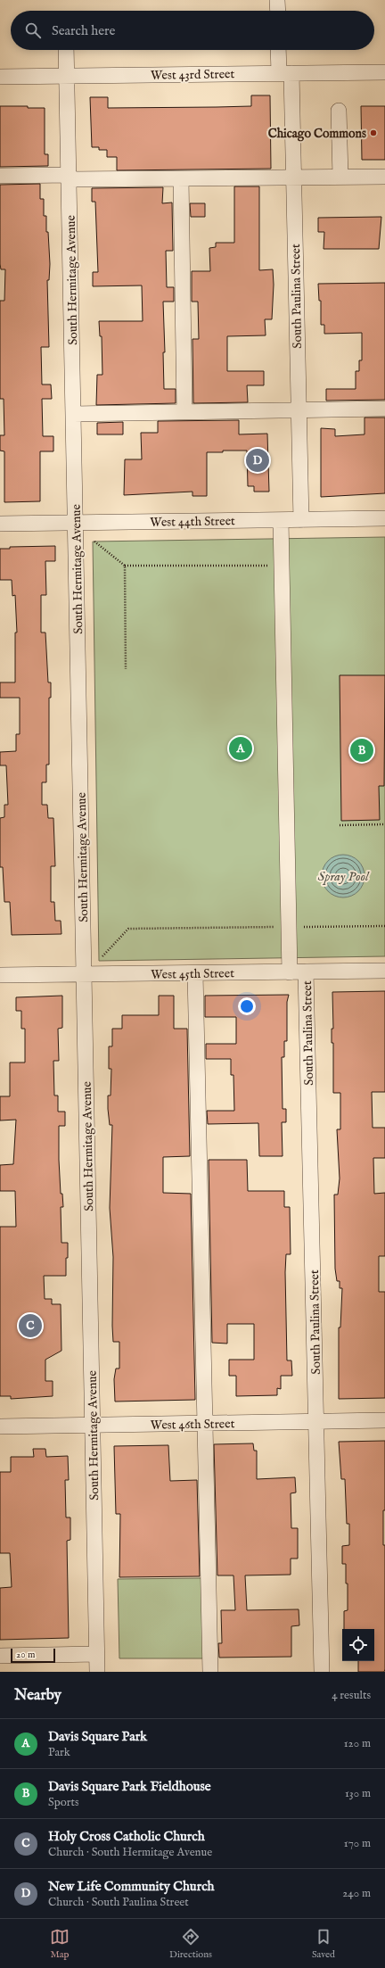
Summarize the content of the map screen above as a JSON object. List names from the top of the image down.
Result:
{
  "streets": {
    "street": [
      "West 43rd Street",
      "South Hermitage Avenue",
      "South Paulina Street",
      "West 44th Street",
      "West 45th Street",
      "West 46th Street"
    ]
  },
  "crossings": [
    ["West 43rd Street", "South Hermitage Avenue"],
    ["West 43rd Street", "South Paulina Street"],
    ["South Hermitage Avenue", "West 44th Street"],
    ["South Hermitage Avenue", "West 45th Street"],
    ["South Hermitage Avenue", "West 46th Street"],
    ["South Paulina Street", "West 44th Street"],
    ["South Paulina Street", "West 45th Street"],
    ["South Paulina Street", "West 46th Street"]
  ],
  "water": ["Spray Pool"],
  "places": ["Chicago Commons"],
  "scale_bar": "20 m",
  "page": {
    "search": "Search here",
    "pins": [
      "D",
      "A",
      "B",
      "C"
    ],
    "scale": "20 m",
    "heading": ["Nearby", "4 results"],
    "list": [
      {
        "mark": "A",
        "name": "Davis Square Park",
        "note": "Park",
        "value": "120 m"
      },
      {
        "mark": "B",
        "name": "Davis Square Park Fieldhouse",
        "note": "Sports",
        "value": "130 m"
      },
      {
        "mark": "C",
        "name": "Holy Cross Catholic Church",
        "note": "Church · South Hermitage Avenue",
        "value": "170 m"
      },
      {
        "mark": "D",
        "name": "New Life Community Church",
        "note": "Church · South Paulina Street",
        "value": "240 m"
      }
    ],
    "nav": ["Map", "Directions", "Saved"]
  }
}
